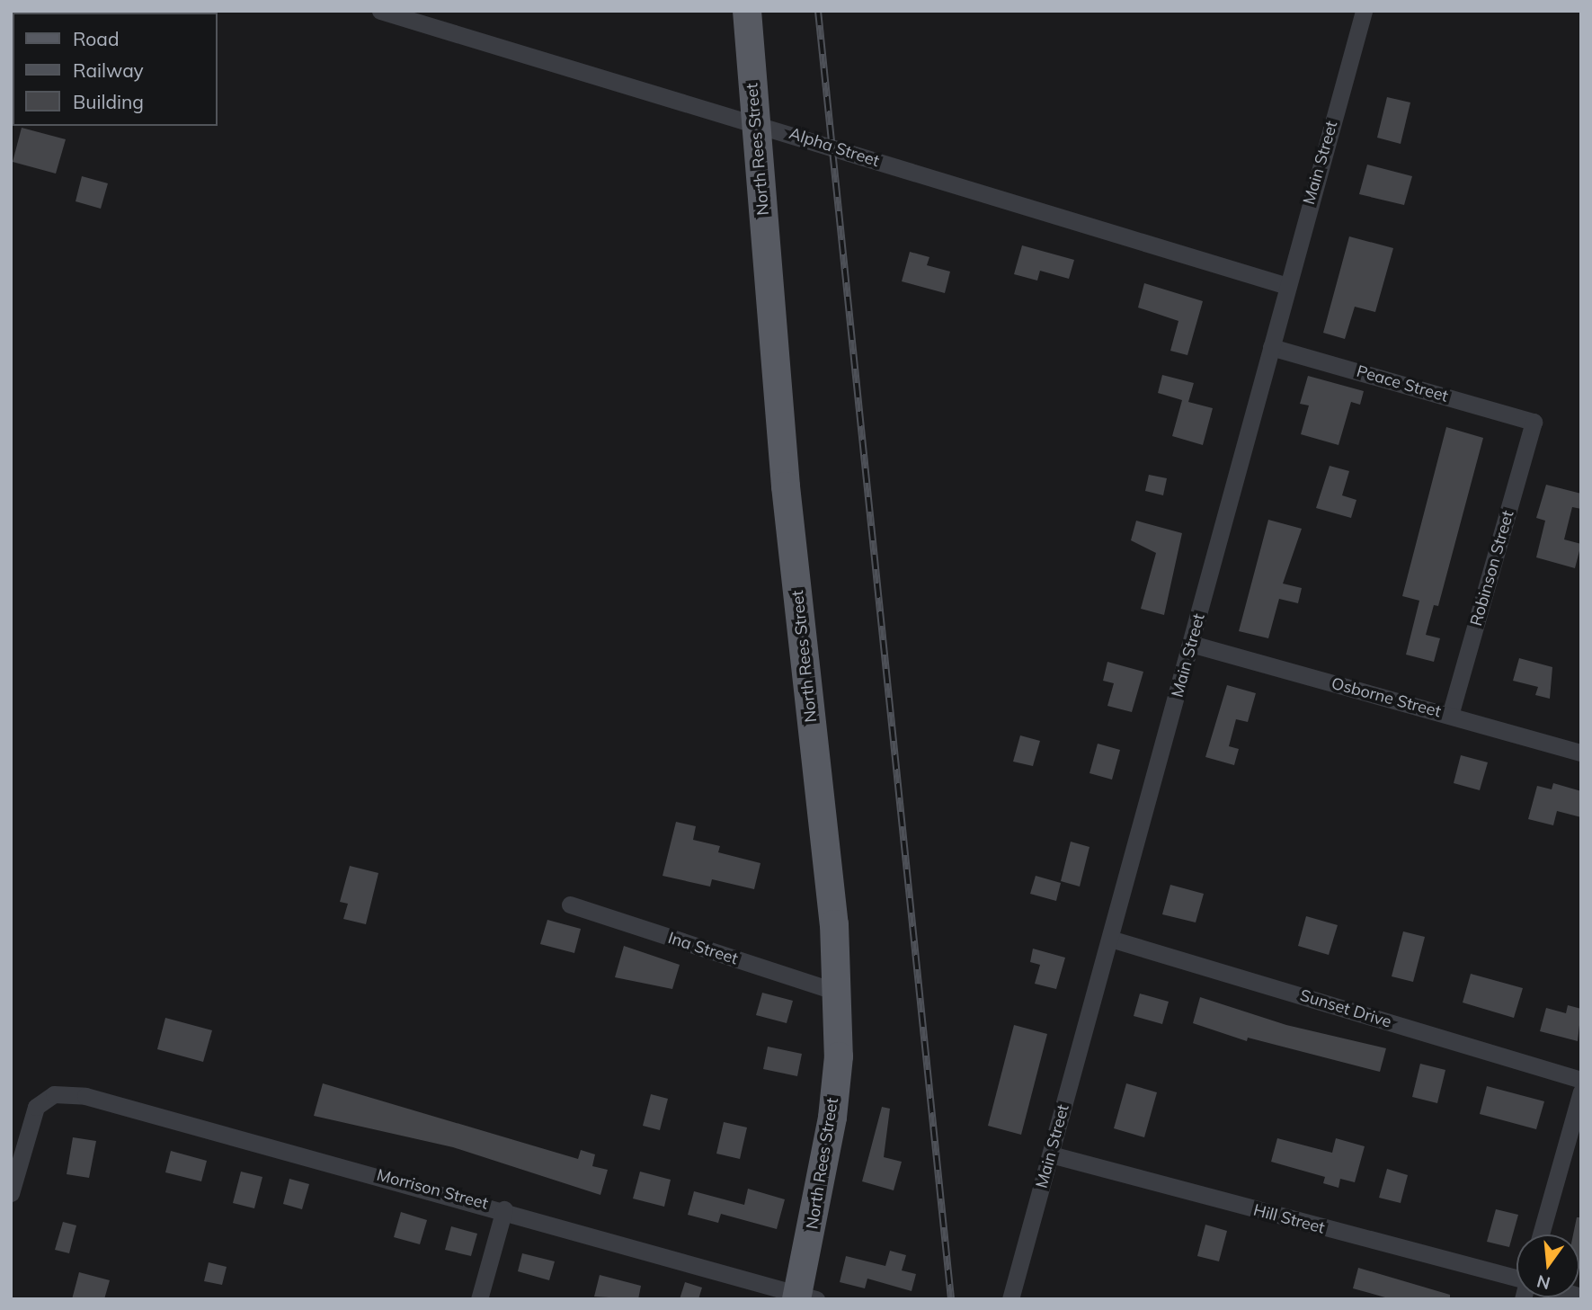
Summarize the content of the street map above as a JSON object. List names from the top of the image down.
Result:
{
  "streets": {
    "main road": ["North Rees Street"],
    "street": [
      "Alpha Street",
      "Main Street",
      "Peace Street",
      "Robinson Street",
      "Osborne Street",
      "Ina Street",
      "Sunset Drive",
      "Morrison Street",
      "Hill Street"
    ]
  },
  "crossings": [
    ["Alpha Street", "North Rees Street"],
    ["Alpha Street", "Main Street"],
    ["North Rees Street", "Ina Street"],
    ["North Rees Street", "Morrison Street"],
    ["Main Street", "Peace Street"],
    ["Main Street", "Osborne Street"],
    ["Main Street", "Sunset Drive"],
    ["Main Street", "Hill Street"],
    ["Peace Street", "Robinson Street"],
    ["Robinson Street", "Osborne Street"]
  ],
  "legend": ["Road", "Railway", "Building"],
  "north": "bottom"
}
